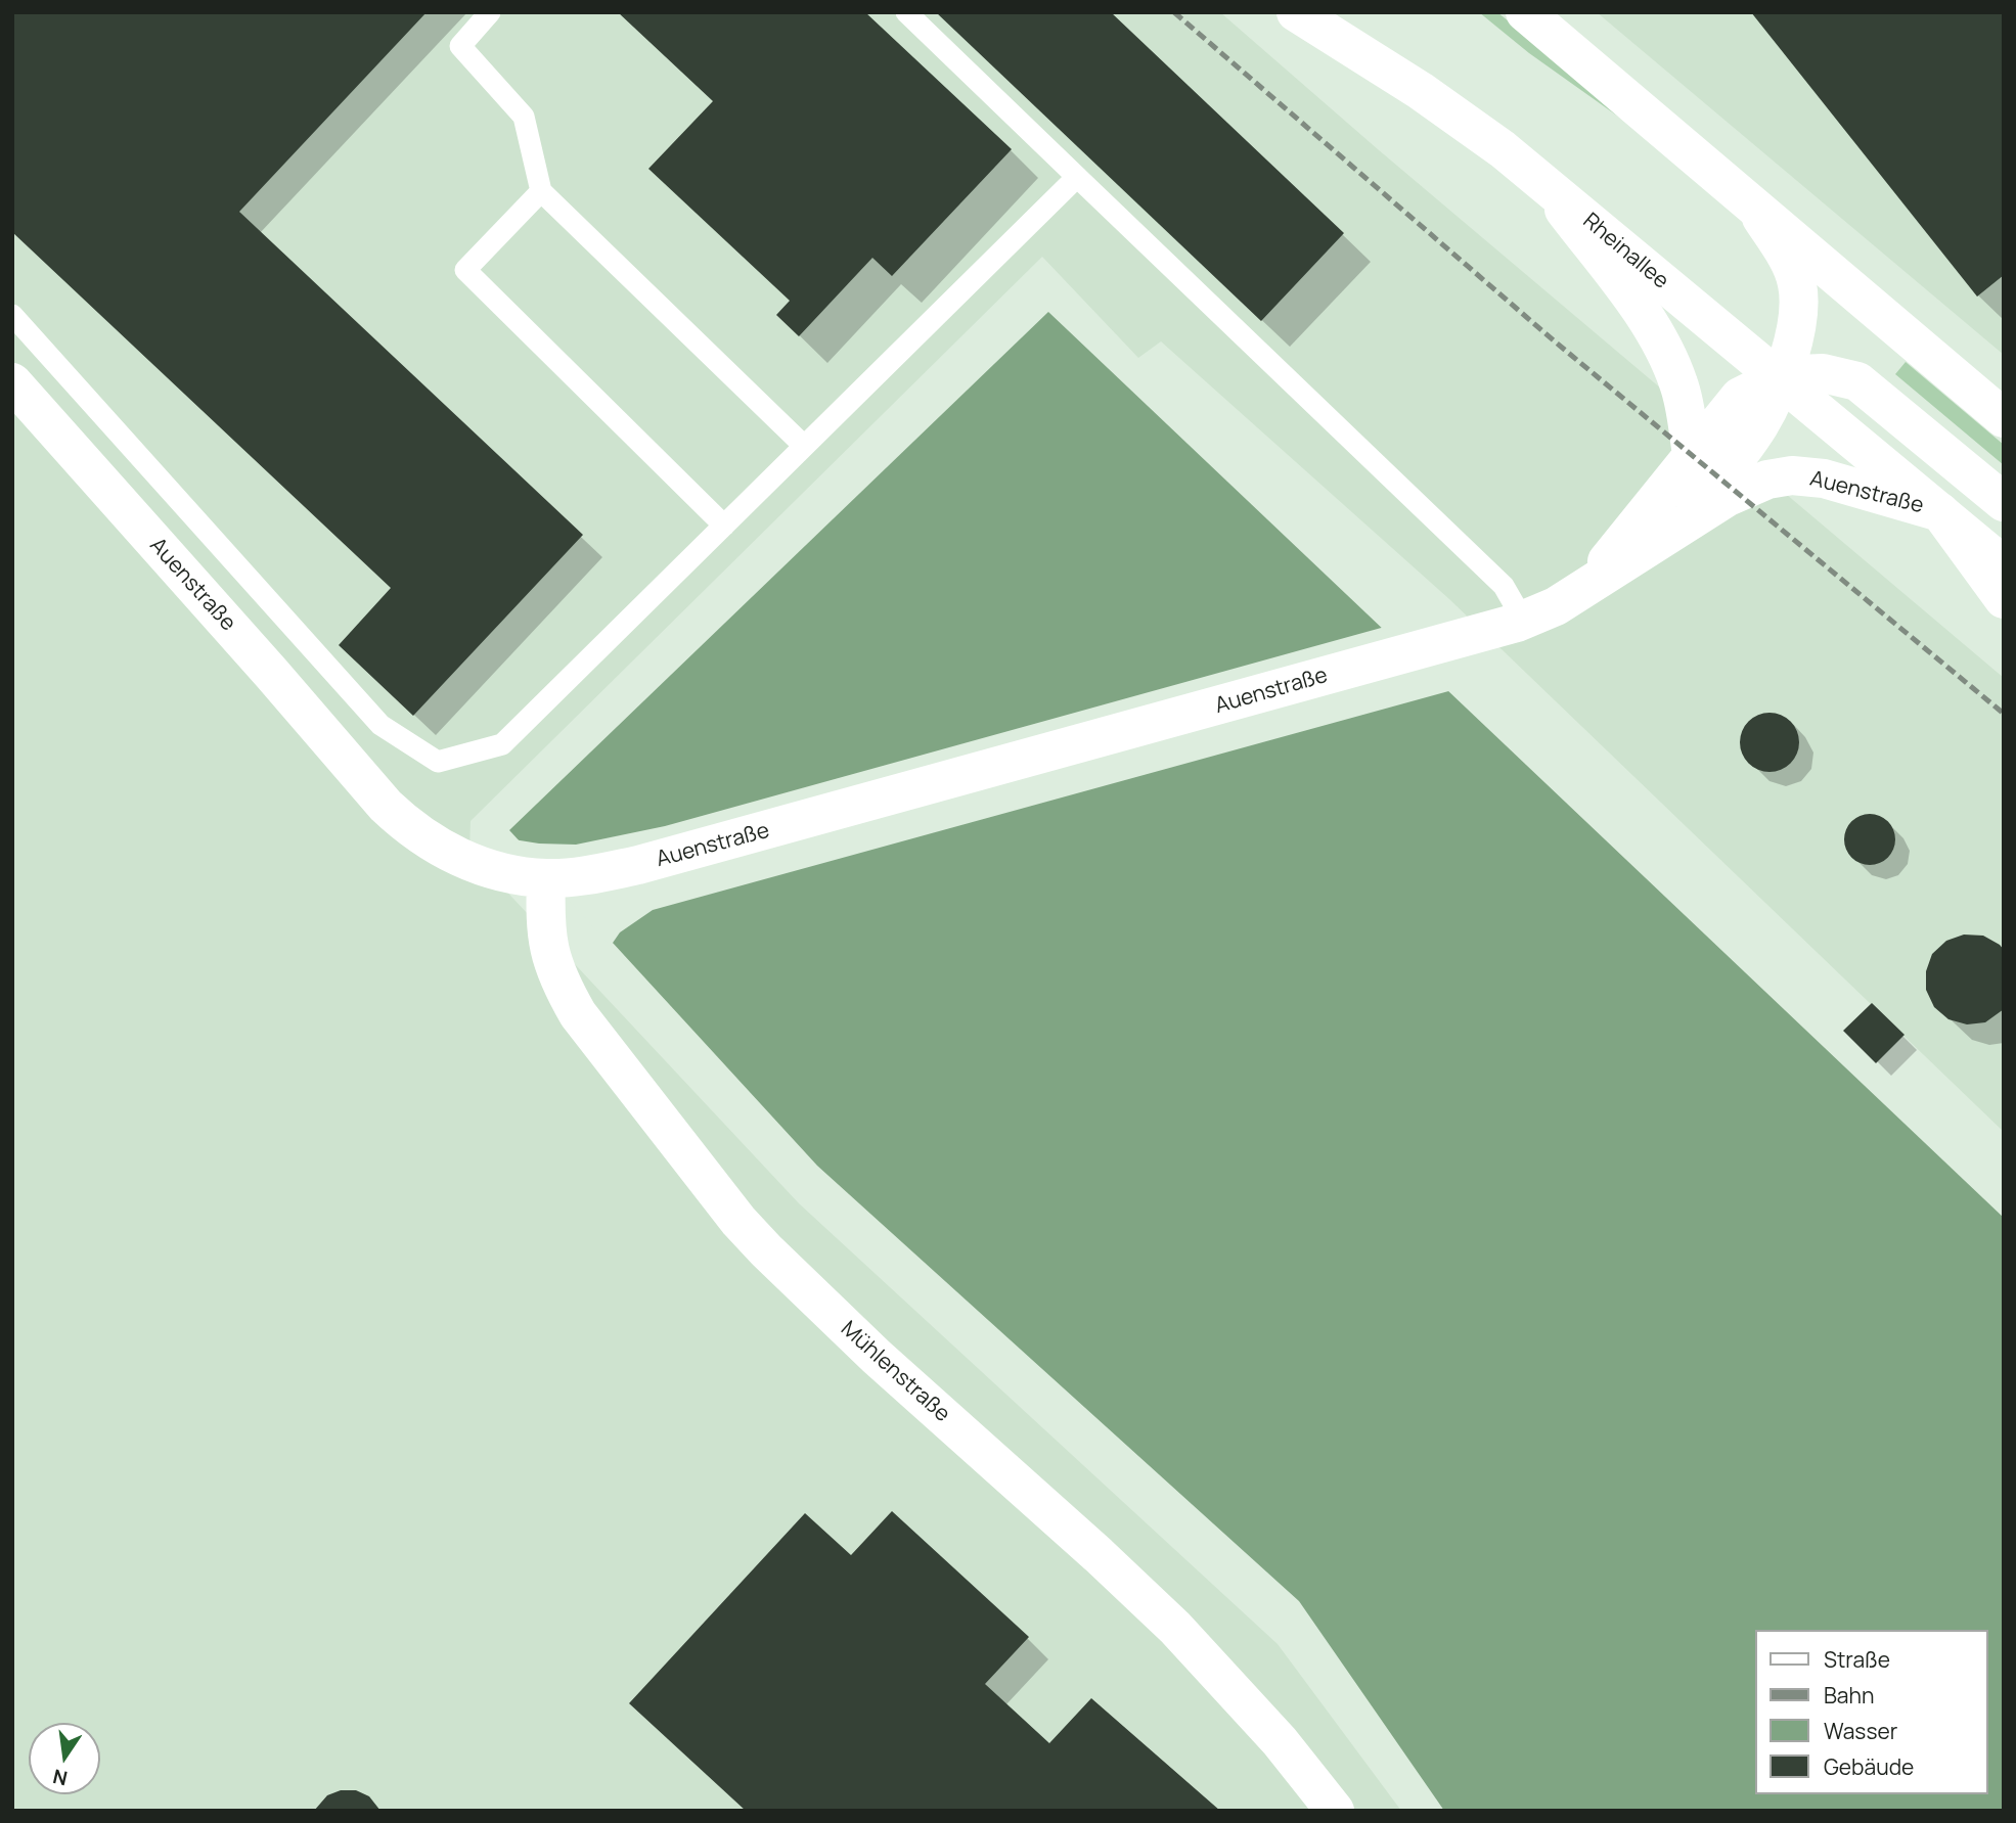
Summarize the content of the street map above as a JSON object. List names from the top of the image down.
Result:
{
  "streets": {
    "street": ["Rheinallee", "Auenstraße", "Mühlenstraße"]
  },
  "crossings": [
    ["Rheinallee", "Auenstraße"],
    ["Auenstraße", "Mühlenstraße"]
  ],
  "legend": [
    "Straße",
    "Bahn",
    "Wasser",
    "Gebäude"
  ],
  "north": "bottom"
}
